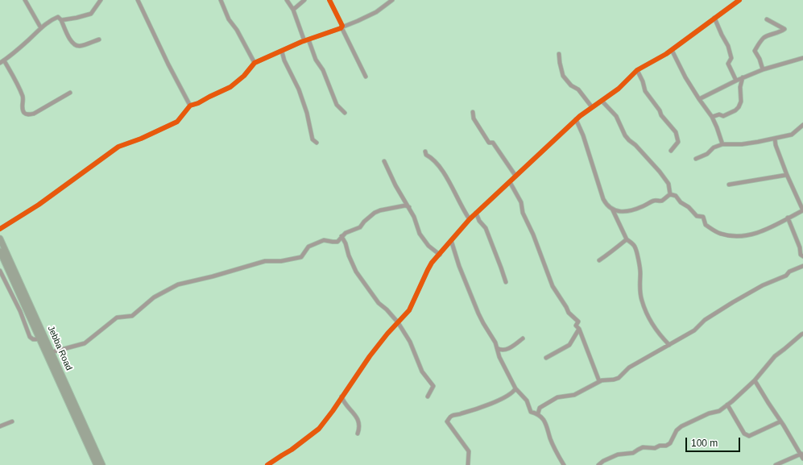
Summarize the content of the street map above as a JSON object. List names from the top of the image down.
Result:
{
  "streets": {
    "highway": ["Jebba Road"]
  },
  "scale_bar": "100 m"
}
